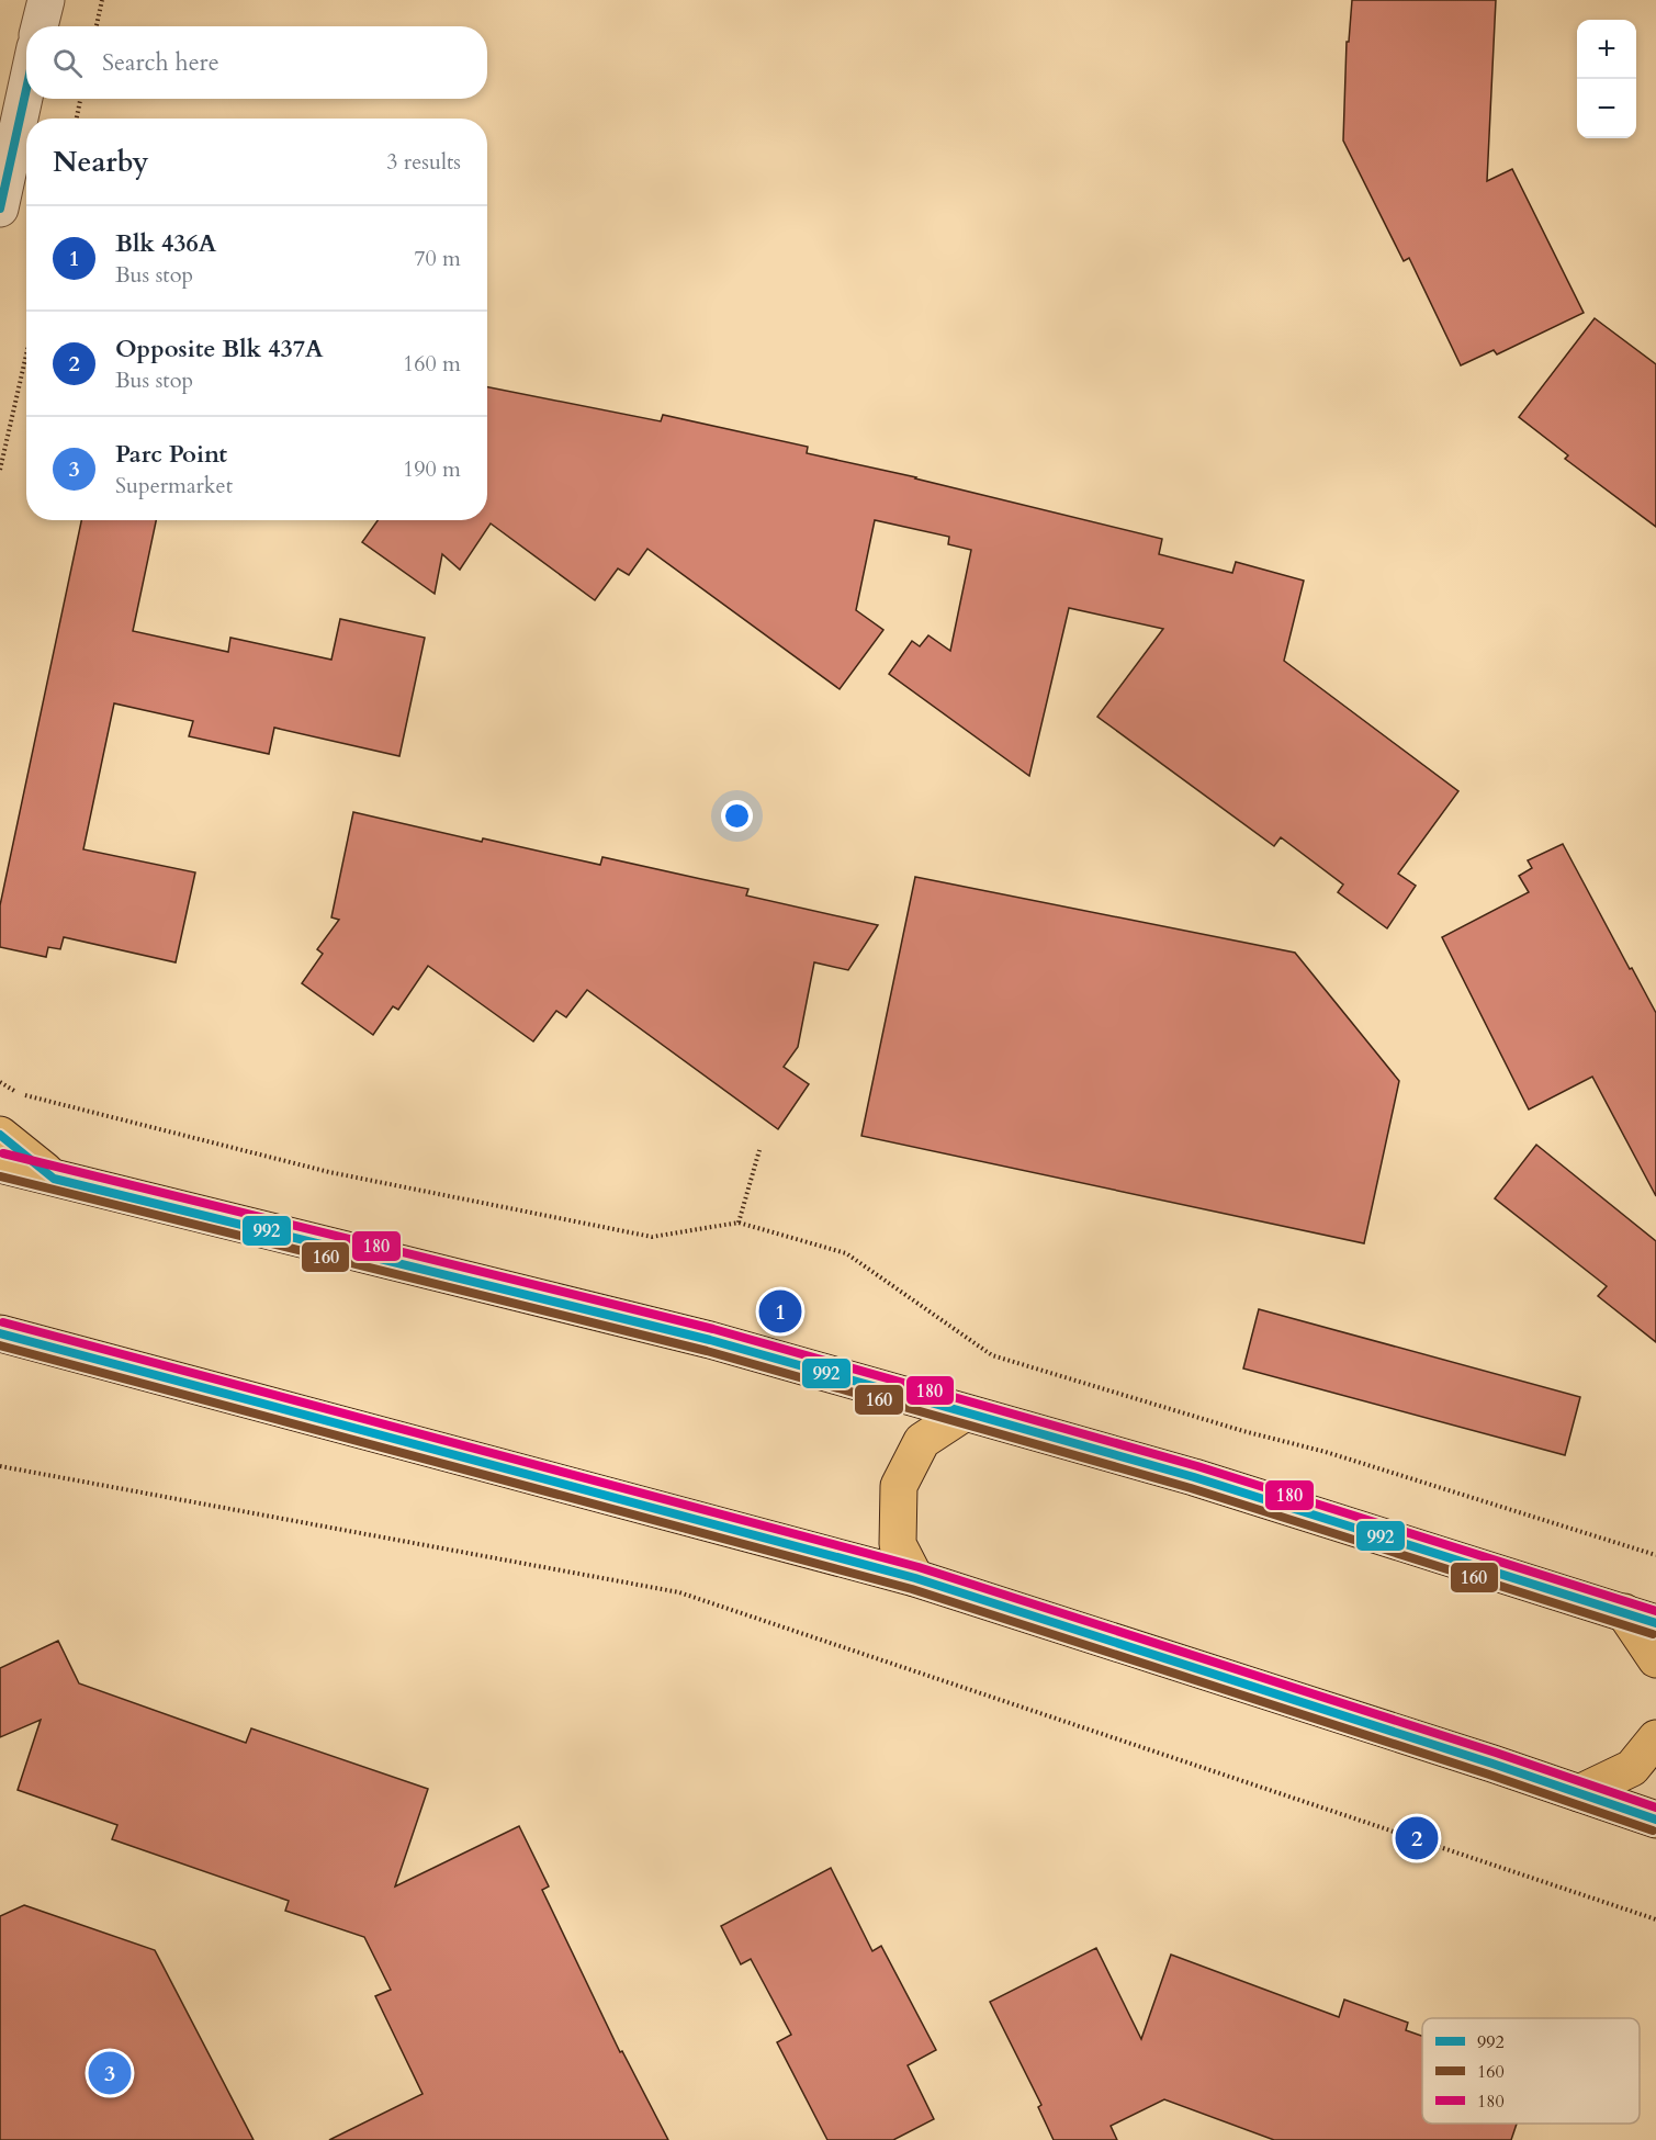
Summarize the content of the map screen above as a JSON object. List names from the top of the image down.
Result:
{
  "lines": ["transit line 992", "transit line 180", "transit line 160"],
  "legend": ["992", "160", "180"],
  "page": {
    "map_buttons": ["+", "−"],
    "search": "Search here",
    "heading": ["Nearby", "3 results"],
    "list": [
      {
        "mark": "1",
        "name": "Blk 436A",
        "note": "Bus stop",
        "value": "70 m"
      },
      {
        "mark": "2",
        "name": "Opposite Blk 437A",
        "note": "Bus stop",
        "value": "160 m"
      },
      {
        "mark": "3",
        "name": "Parc Point",
        "note": "Supermarket",
        "value": "190 m"
      }
    ],
    "pins": ["1", "2", "3"]
  }
}
